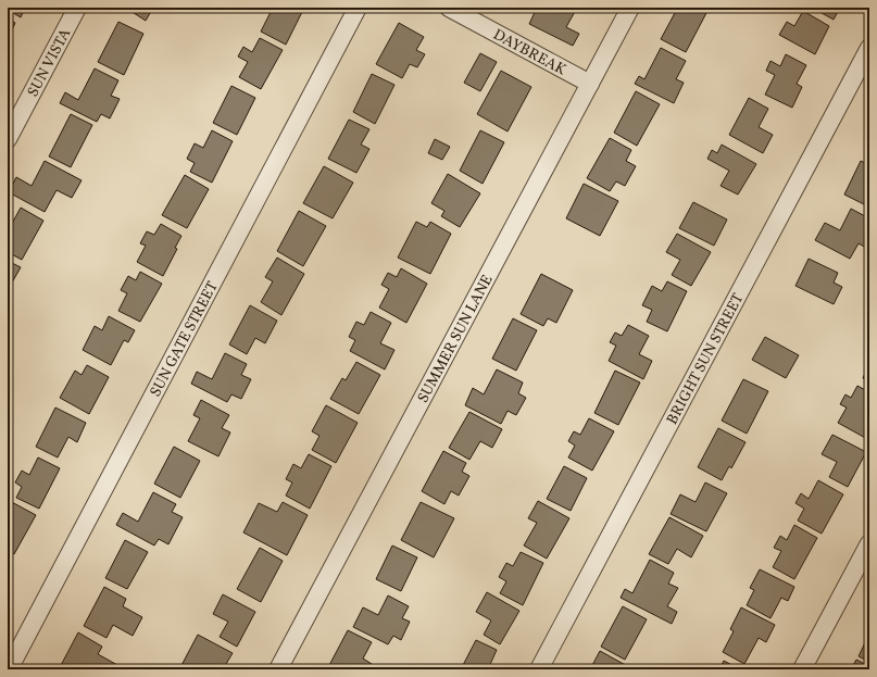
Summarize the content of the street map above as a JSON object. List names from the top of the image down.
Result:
{
  "streets": {
    "street": [
      "DAYBREAK",
      "SUN VISTA",
      "SUN GATE STREET",
      "SUMMER SUN LANE",
      "BRIGHT SUN STREET"
    ]
  },
  "crossings": [
    ["DAYBREAK", "SUMMER SUN LANE"]
  ]
}
